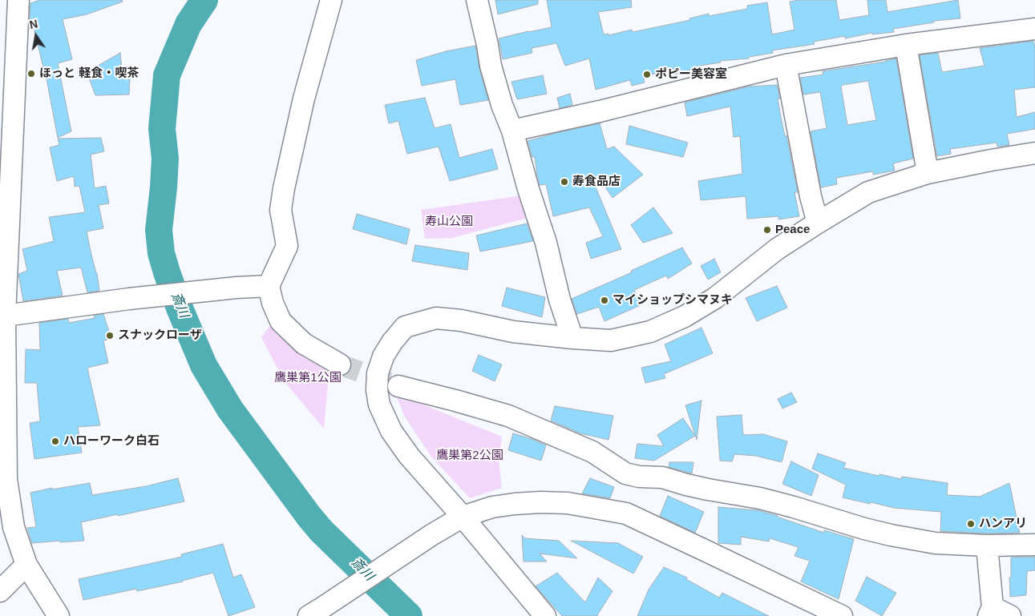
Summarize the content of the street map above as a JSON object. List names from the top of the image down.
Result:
{
  "water": ["斎川"],
  "parks": ["寿山公園", "鷹巣第1公園", "鷹巣第2公園"],
  "places": [
    "ほっと 軽食・喫茶",
    "ポピー美容室",
    "寿食品店",
    "Peace",
    "マイショップシマヌキ",
    "スナックローザ",
    "ハローワーク白石",
    "ハンアリ"
  ],
  "north": "top"
}
